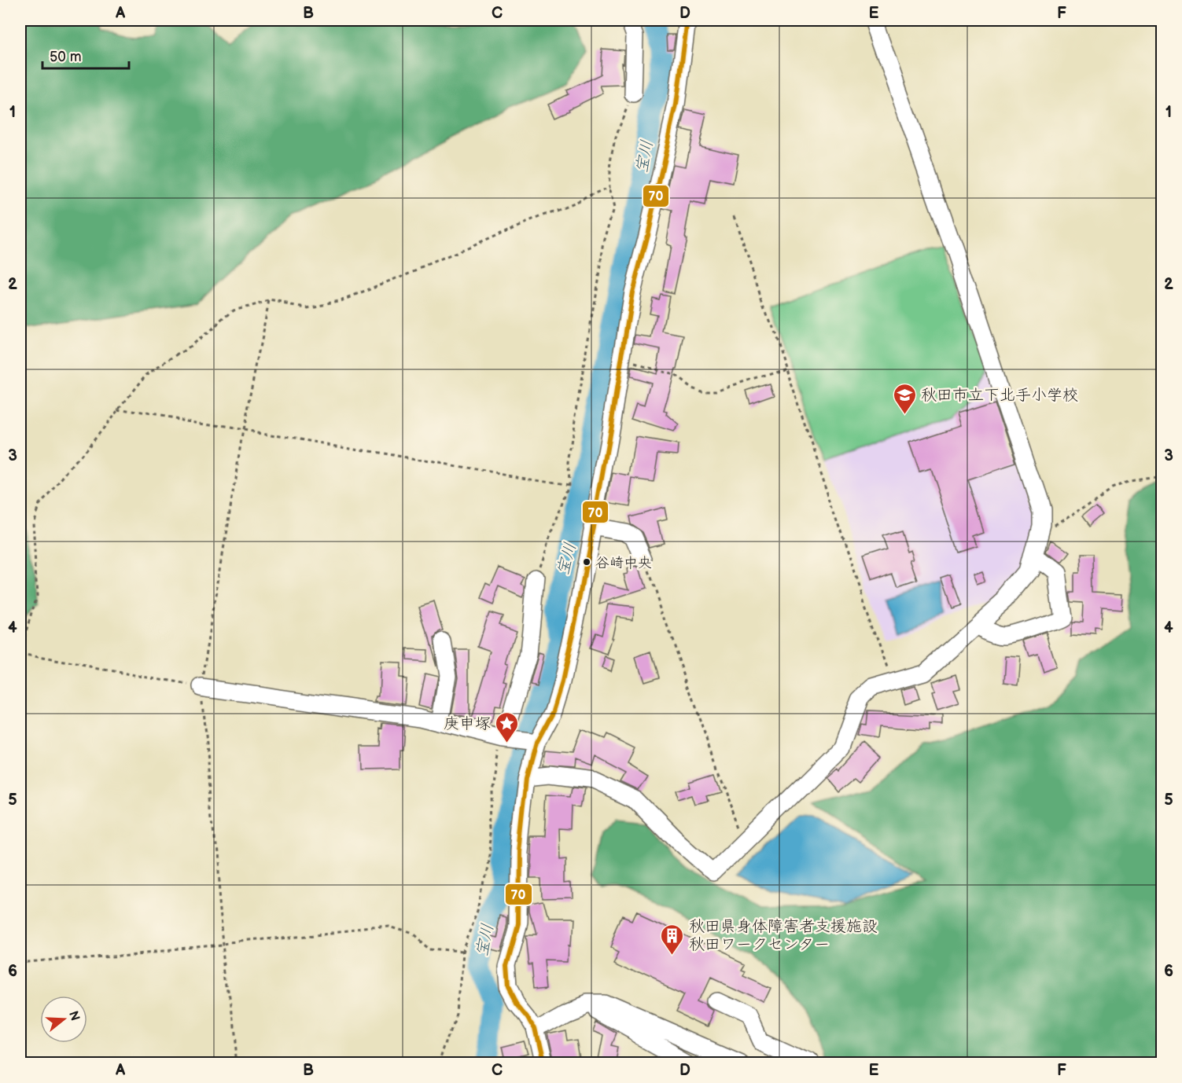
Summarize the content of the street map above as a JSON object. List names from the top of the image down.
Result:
{
  "water": ["宝川"],
  "places": {
    "school or university": ["秋田市立下北手小学校"],
    "other": ["谷崎中央"],
    "place": ["庚申塚"],
    "building": ["秋田県身体障害者支援施設 秋田ワークセンター"]
  },
  "lines": ["transit line 70"],
  "scale_bar": "50 m",
  "north": "right",
  "grid": {
    "columns": [
      "A",
      "B",
      "C",
      "D",
      "E",
      "F"
    ],
    "rows": [
      "1",
      "2",
      "3",
      "4",
      "5",
      "6"
    ]
  }
}
